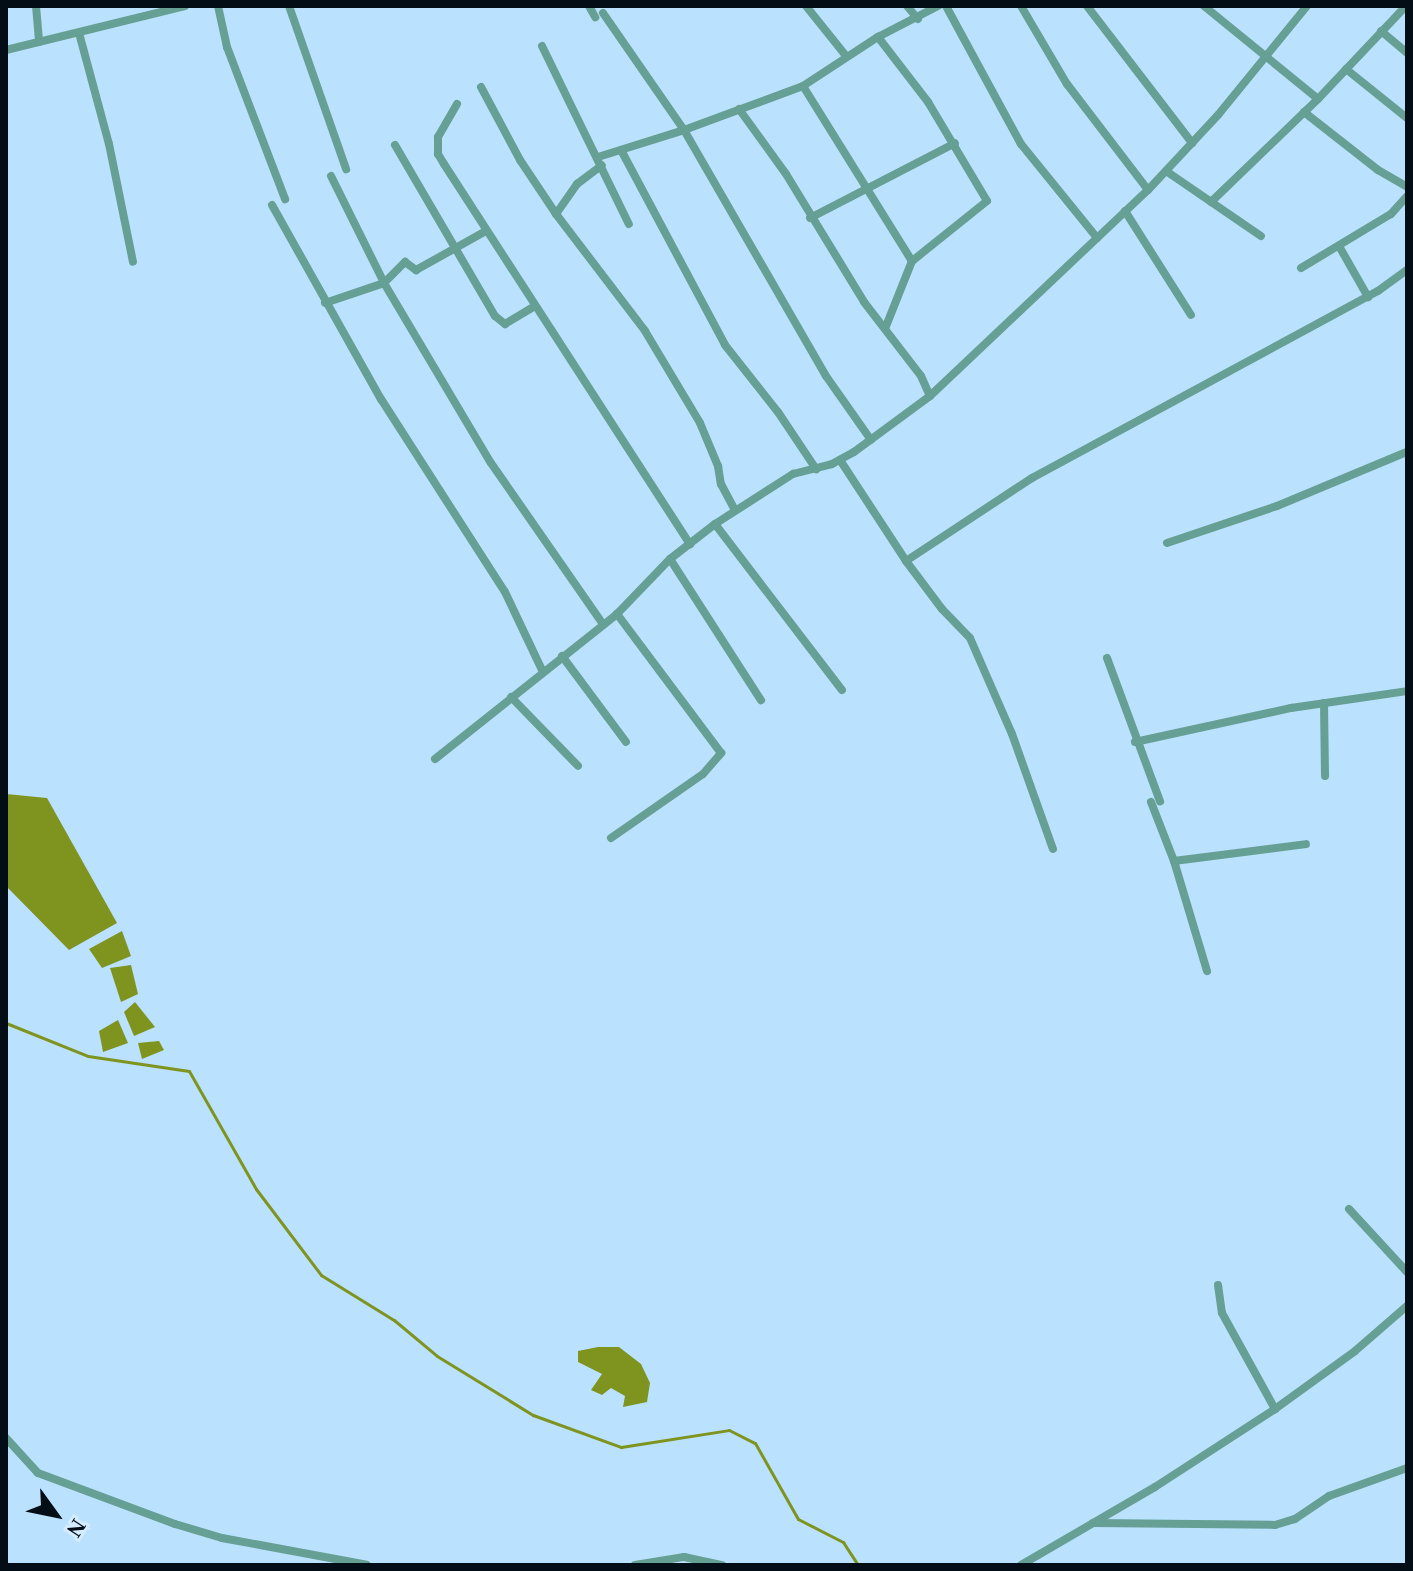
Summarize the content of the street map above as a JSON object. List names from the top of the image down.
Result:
{
  "north": "bottom right"
}
